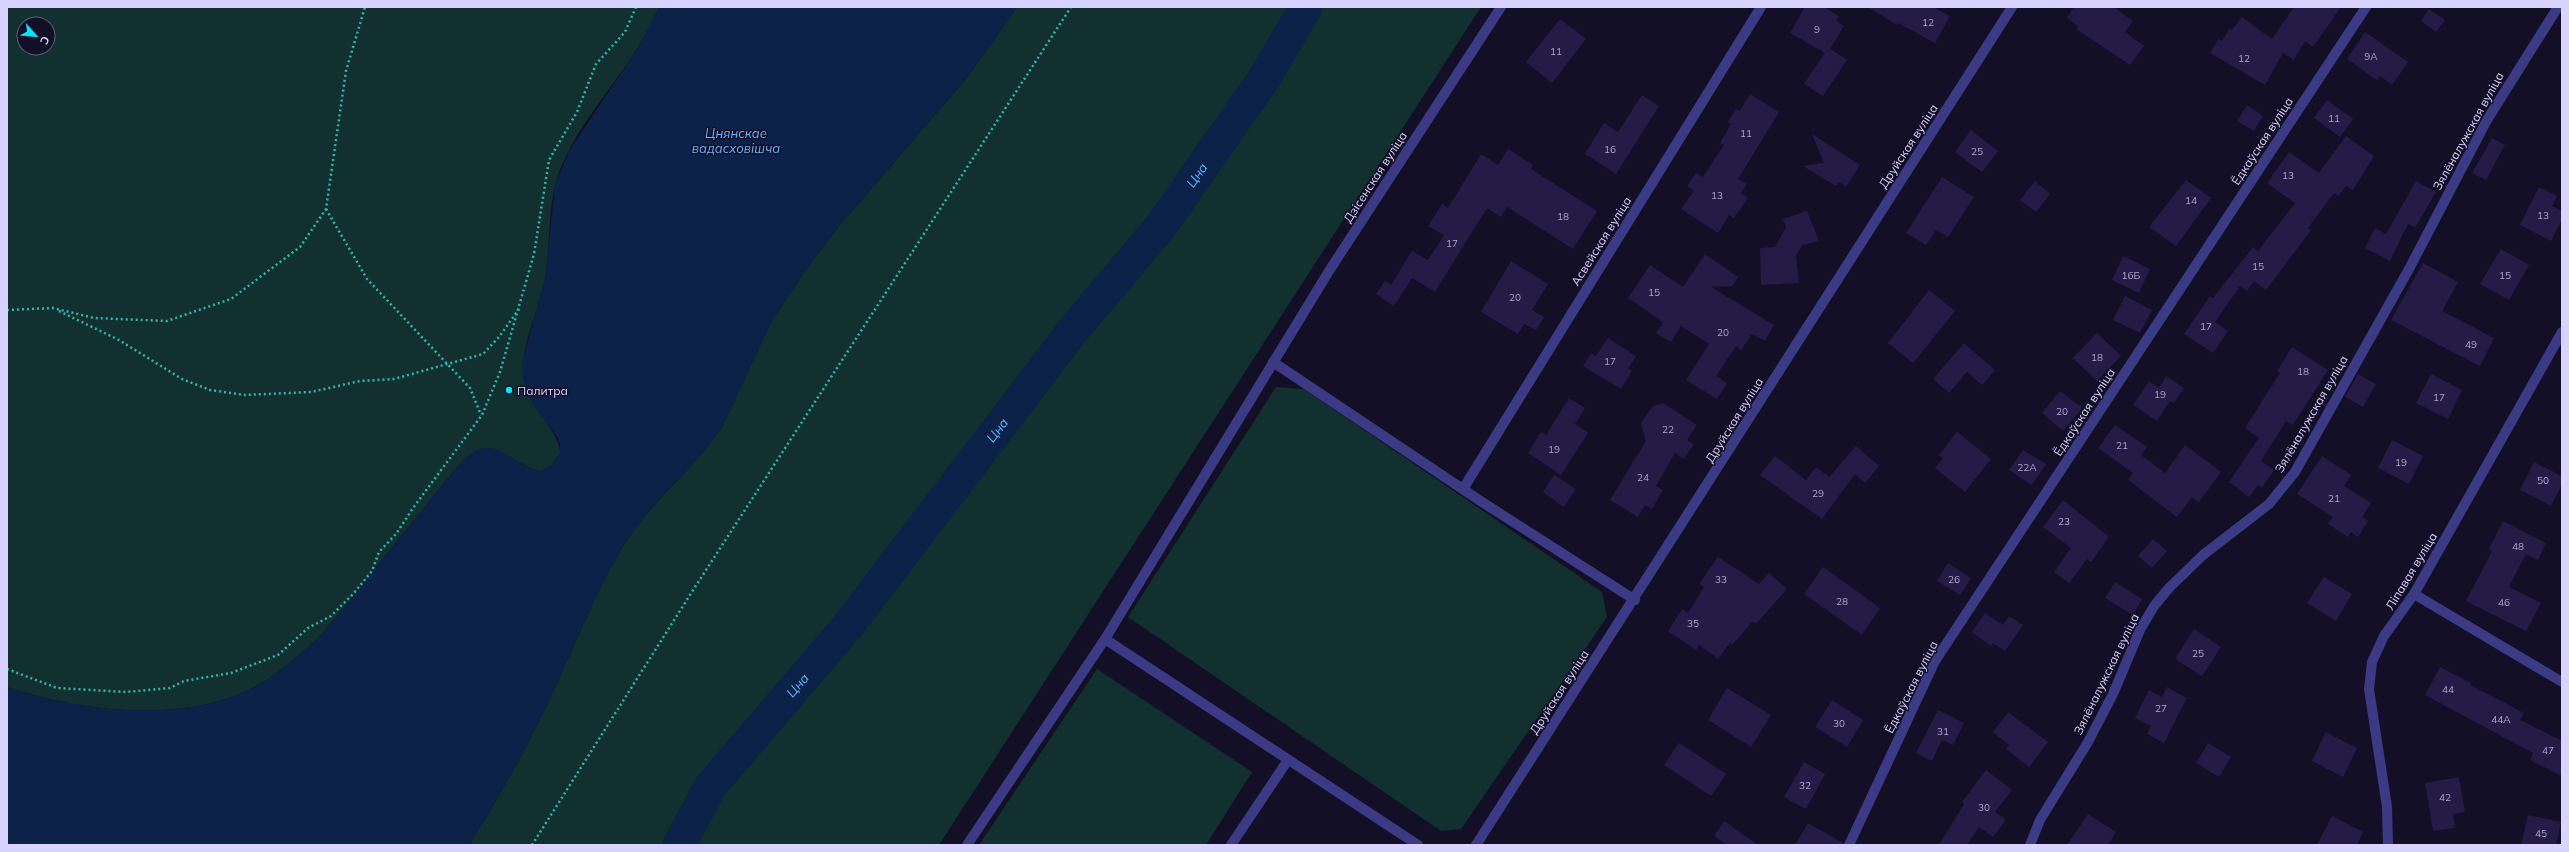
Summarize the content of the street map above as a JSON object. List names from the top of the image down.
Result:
{
  "streets": {
    "street": [
      "Зялёналужская вуліца",
      "Ёдкаўская вуліца",
      "Друйская вуліца",
      "Дзісенская вуліца",
      "Асвейская вуліца",
      "Ліпавая вуліца"
    ]
  },
  "water": ["Цнянскае вадасховішча", "Цна"],
  "places": ["Палитра"],
  "house_numbers": [
    "12",
    "9",
    "11",
    "9А",
    "12",
    "11",
    "11",
    "16",
    "25",
    "13",
    "13",
    "14",
    "13",
    "18",
    "17",
    "15",
    "16Б",
    "15",
    "15",
    "20",
    "17",
    "20",
    "49",
    "18",
    "17",
    "18",
    "19",
    "17",
    "20",
    "22",
    "21",
    "19",
    "19",
    "22А",
    "24",
    "50",
    "29",
    "21",
    "23",
    "48",
    "33",
    "26",
    "28",
    "46",
    "35",
    "25",
    "44",
    "27",
    "44А",
    "30",
    "31",
    "47",
    "32",
    "42",
    "30",
    "45"
  ],
  "north": "bottom right"
}
